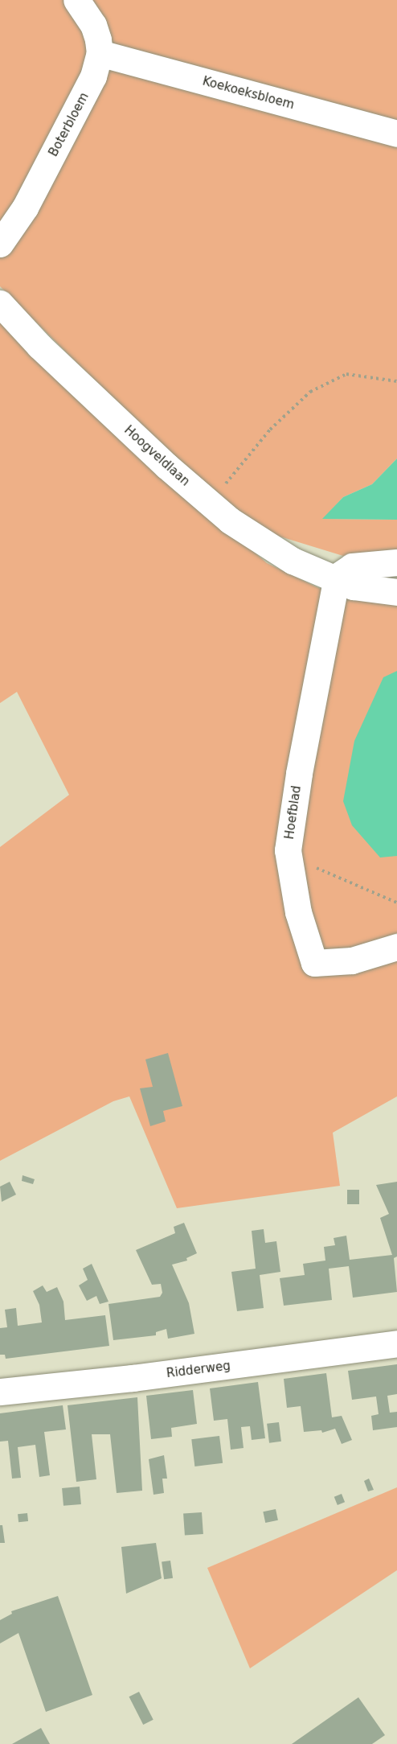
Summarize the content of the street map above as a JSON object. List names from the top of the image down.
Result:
{
  "streets": {
    "street": [
      "Koekoeksbloem",
      "Boterbloem",
      "Hoogveldlaan",
      "Hoefblad",
      "Ridderweg"
    ]
  },
  "crossings": [
    ["Koekoeksbloem", "Boterbloem"],
    ["Hoogveldlaan", "Hoefblad"]
  ]
}
